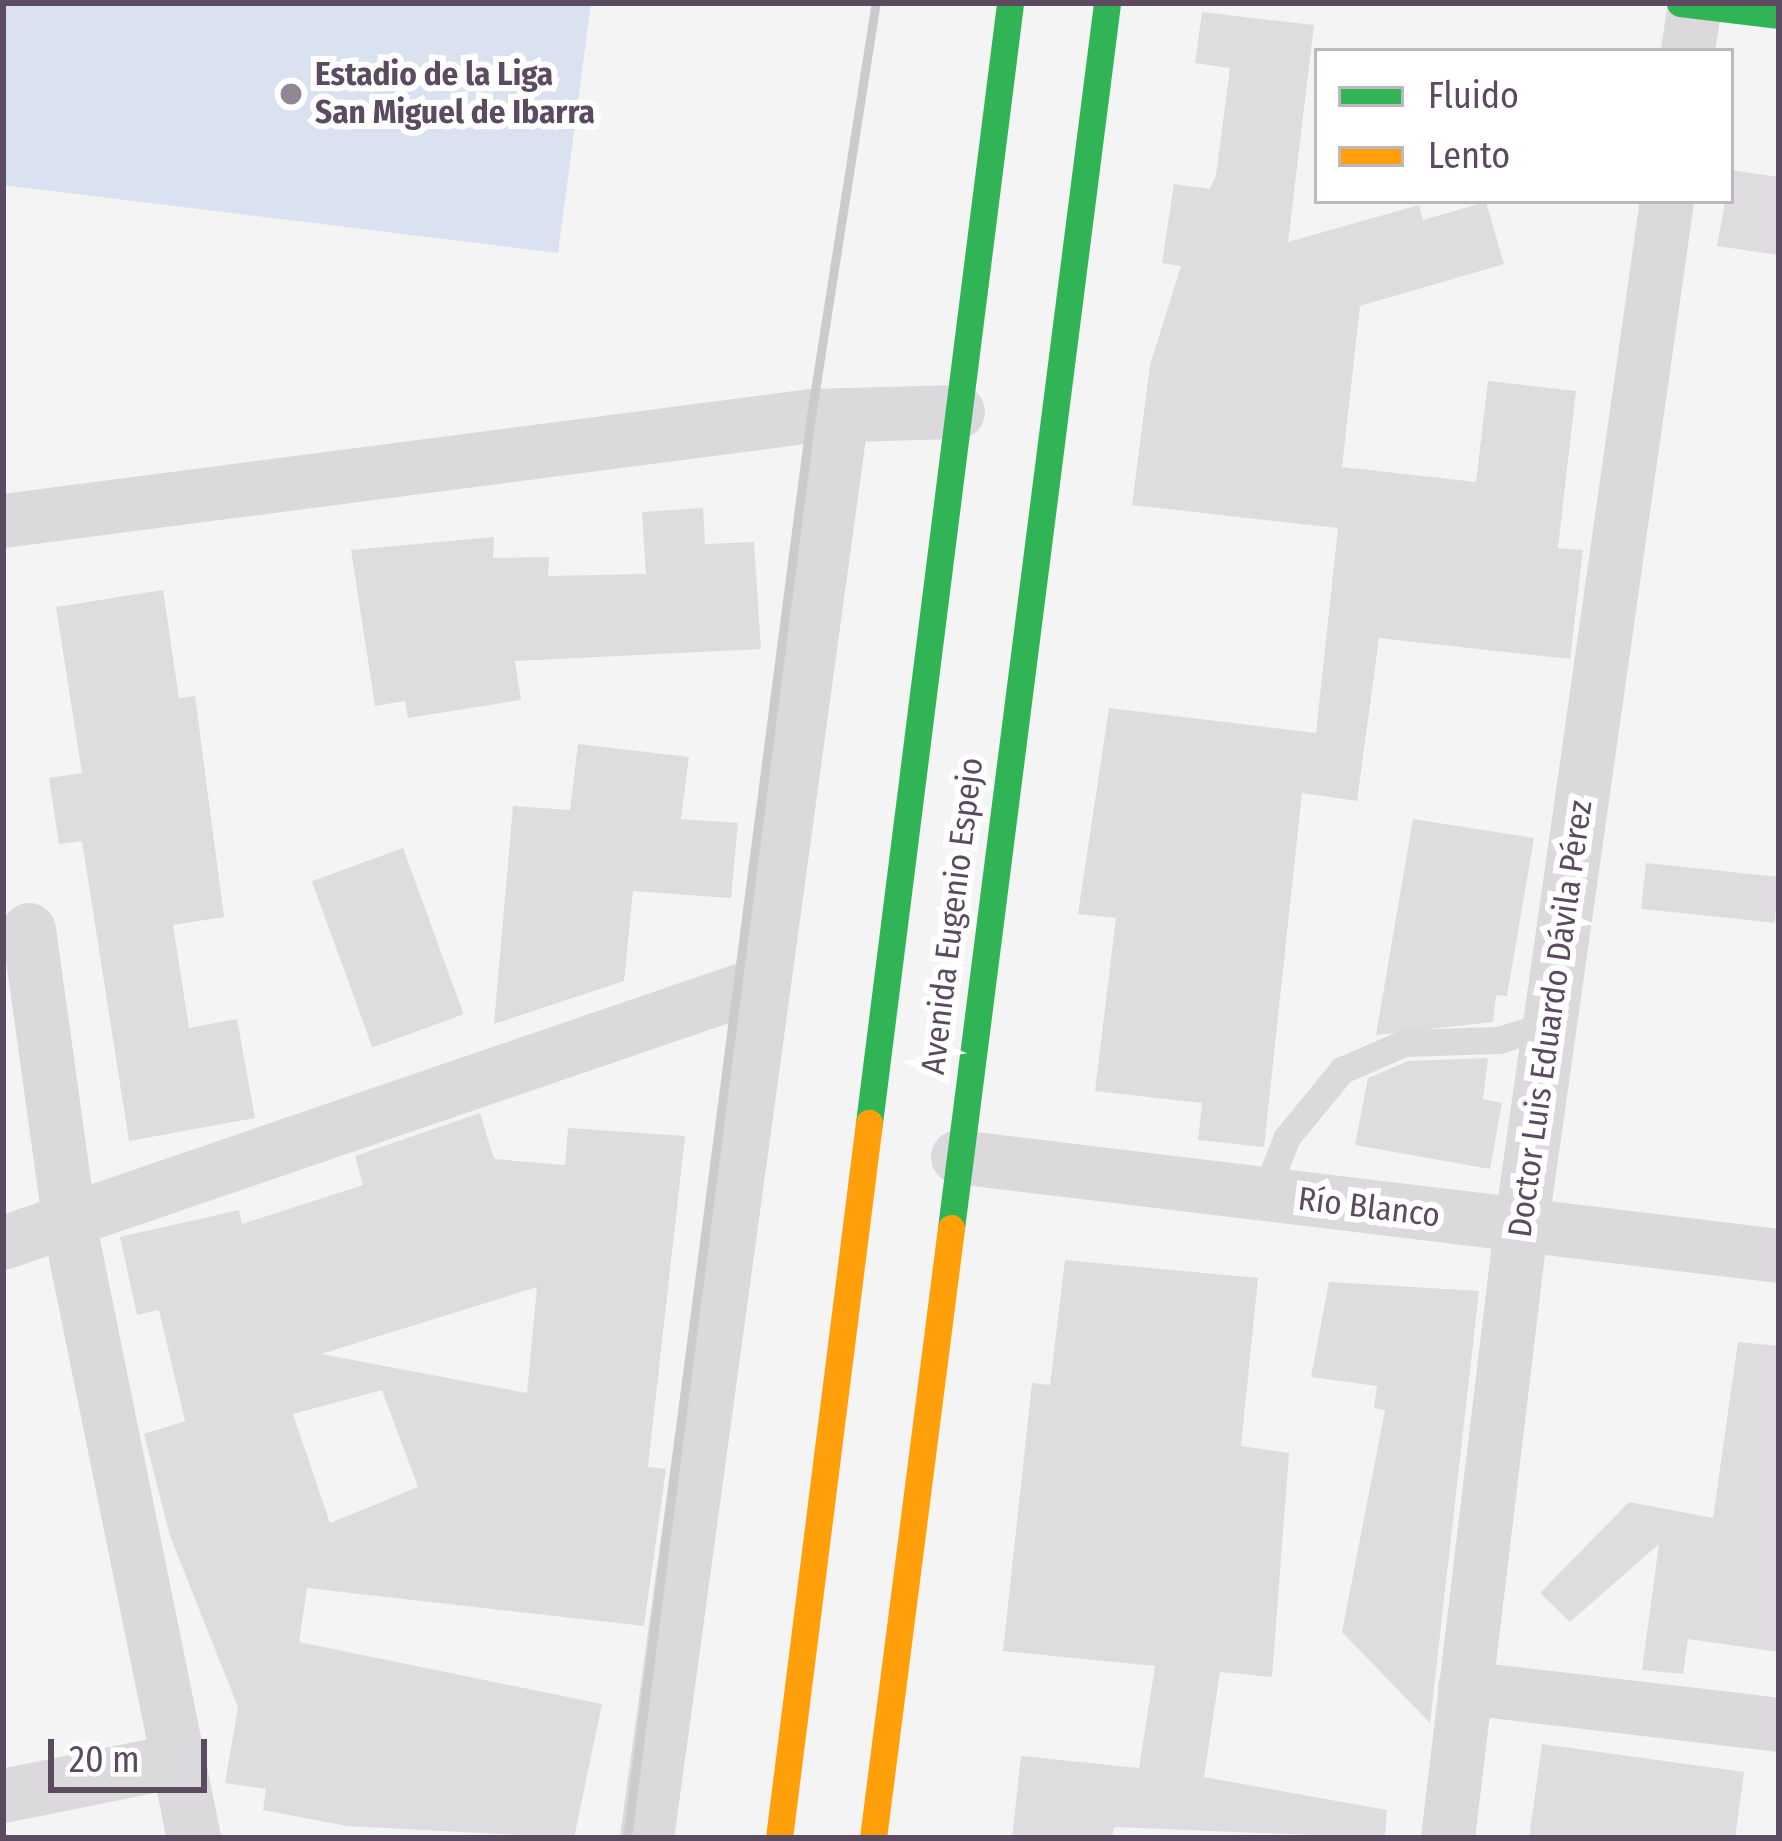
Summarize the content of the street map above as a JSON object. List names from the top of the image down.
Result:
{
  "streets": {
    "main road": ["Avenida Eugenio Espejo"],
    "street": ["Doctor Luis Eduardo Dávila Pérez", "Río Blanco"]
  },
  "crossings": [
    ["Avenida Eugenio Espejo", "Río Blanco"],
    ["Doctor Luis Eduardo Dávila Pérez", "Río Blanco"]
  ],
  "places": ["Estadio de la Liga San Miguel de Ibarra"],
  "legend": ["Fluido", "Lento"],
  "scale_bar": "20 m"
}
